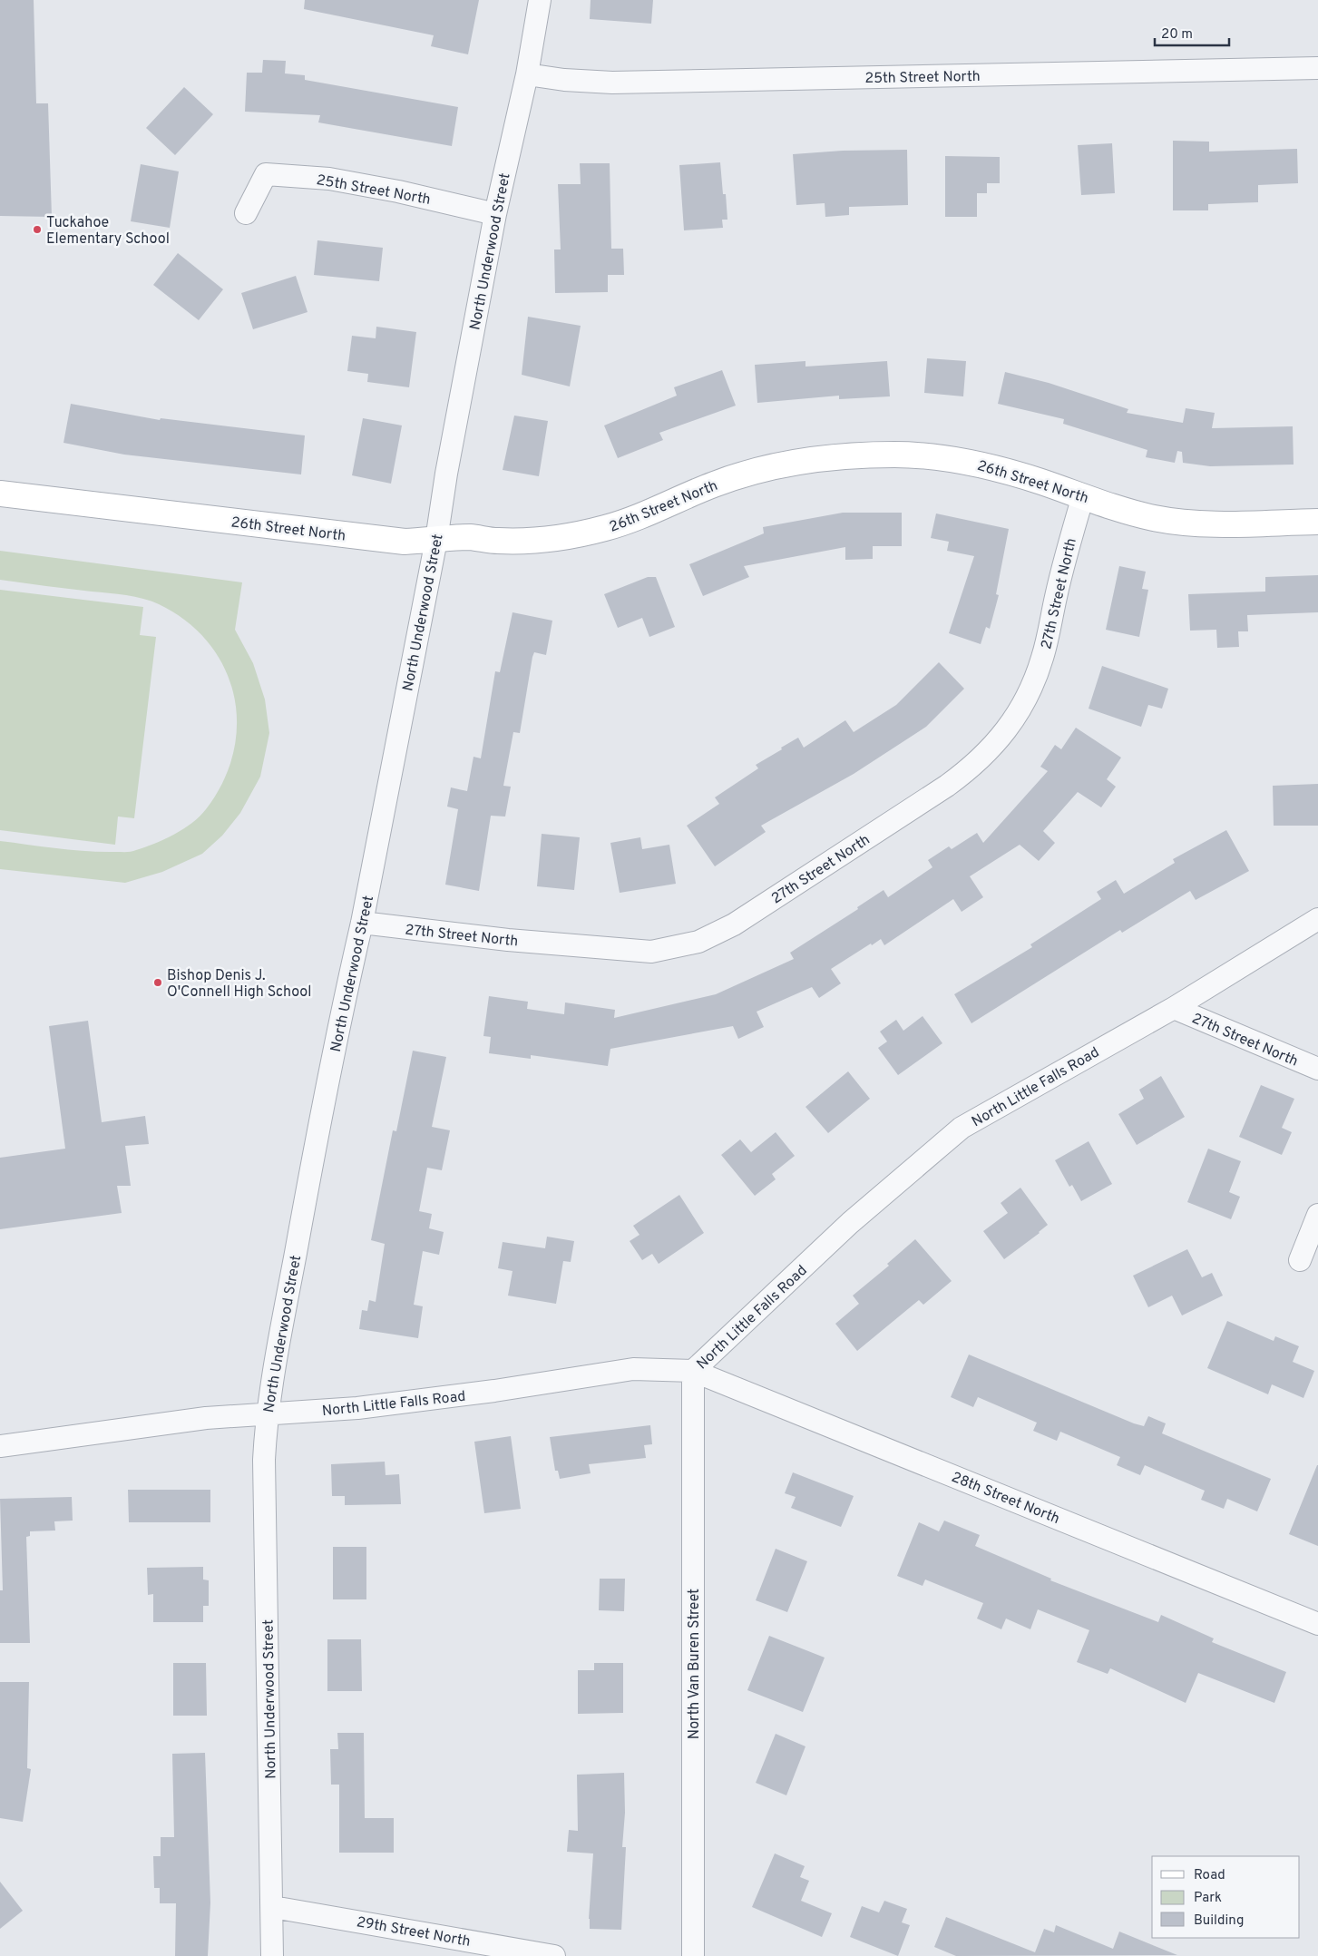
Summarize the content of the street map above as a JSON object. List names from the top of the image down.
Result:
{
  "streets": {
    "street": [
      "25th Street North",
      "North Underwood Street",
      "26th Street North",
      "27th Street North",
      "North Little Falls Road",
      "28th Street North",
      "North Van Buren Street",
      "29th Street North"
    ]
  },
  "crossings": [
    ["25th Street North", "North Underwood Street"],
    ["North Underwood Street", "26th Street North"],
    ["North Underwood Street", "27th Street North"],
    ["North Underwood Street", "North Little Falls Road"],
    ["North Underwood Street", "29th Street North"],
    ["26th Street North", "27th Street North"],
    ["27th Street North", "North Little Falls Road"],
    ["North Little Falls Road", "28th Street North"],
    ["North Little Falls Road", "North Van Buren Street"],
    ["28th Street North", "North Van Buren Street"]
  ],
  "places": ["Tuckahoe Elementary School", "Bishop Denis J. O'Connell High School"],
  "legend": ["Road", "Park", "Building"],
  "scale_bar": "20 m"
}
